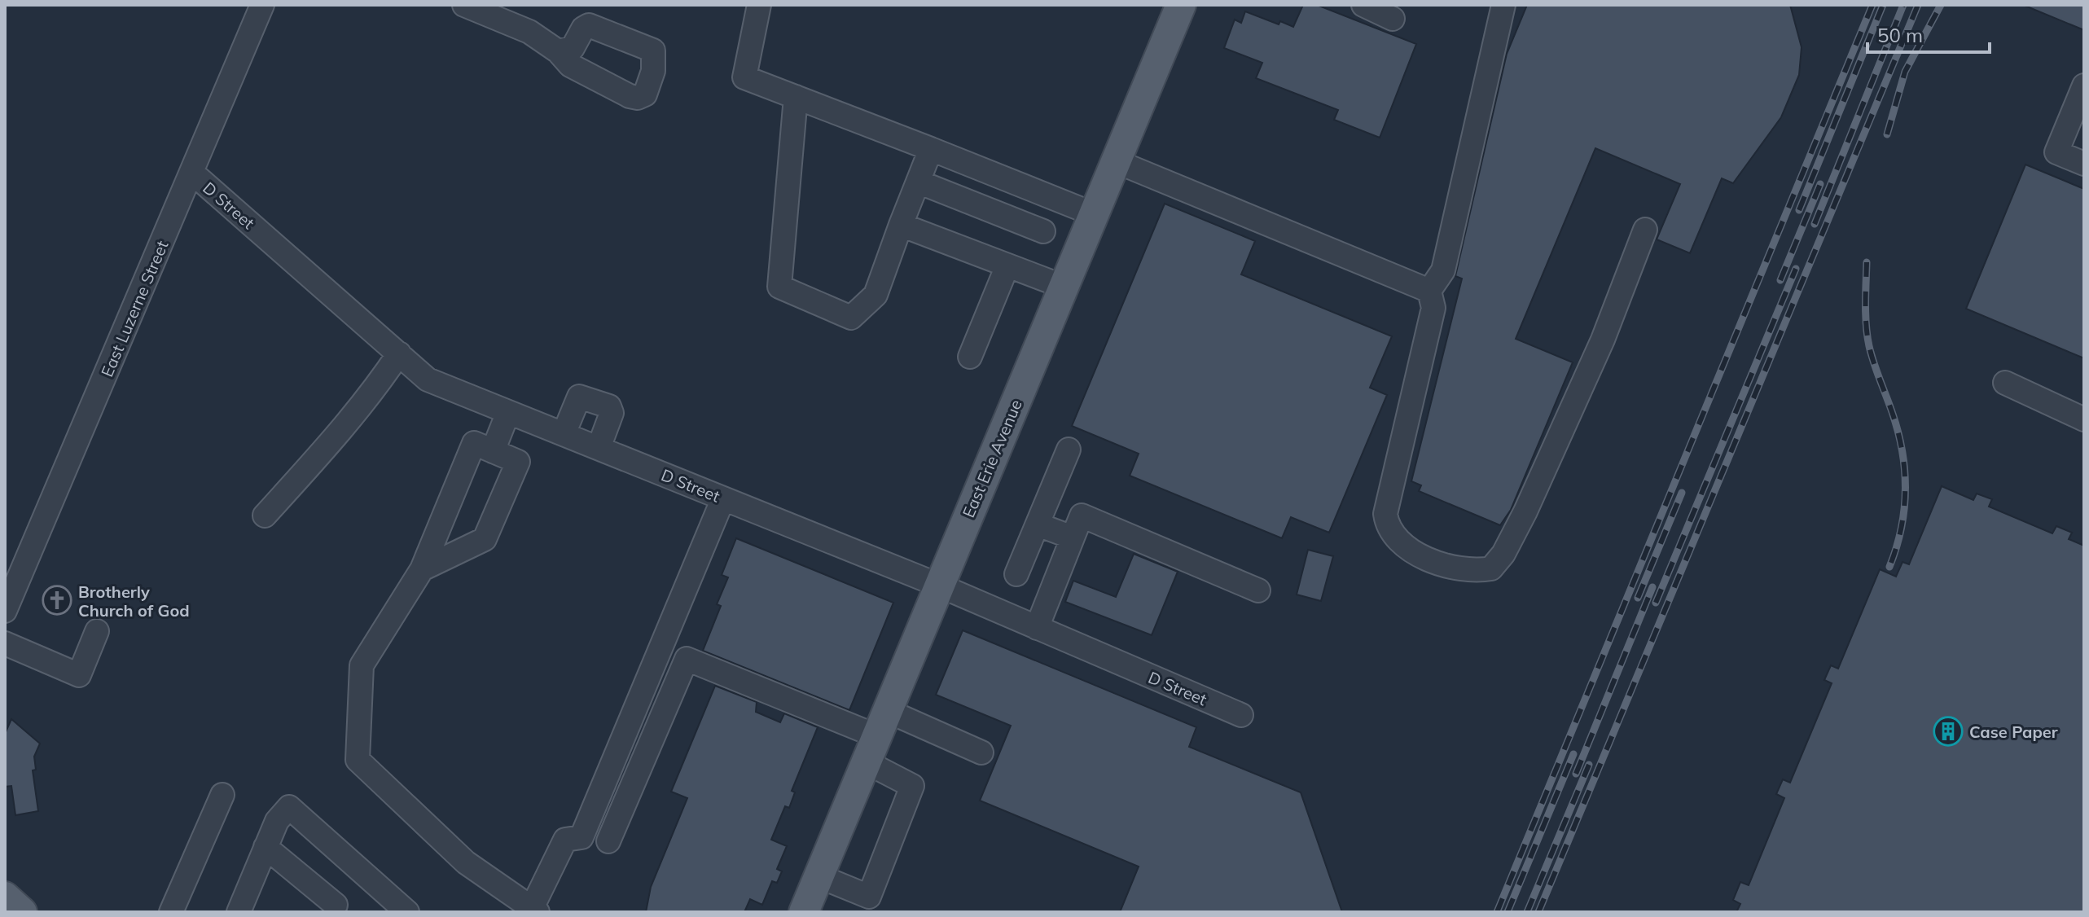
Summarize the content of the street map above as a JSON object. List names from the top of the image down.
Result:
{
  "streets": {
    "main road": ["East Erie Avenue"],
    "street": ["D Street", "East Luzerne Street"]
  },
  "crossings": [
    ["D Street", "East Luzerne Street"],
    ["D Street", "East Erie Avenue"]
  ],
  "places": {
    "church": ["Brotherly Church of God"],
    "building": ["Case Paper"]
  },
  "scale_bar": "50 m"
}
